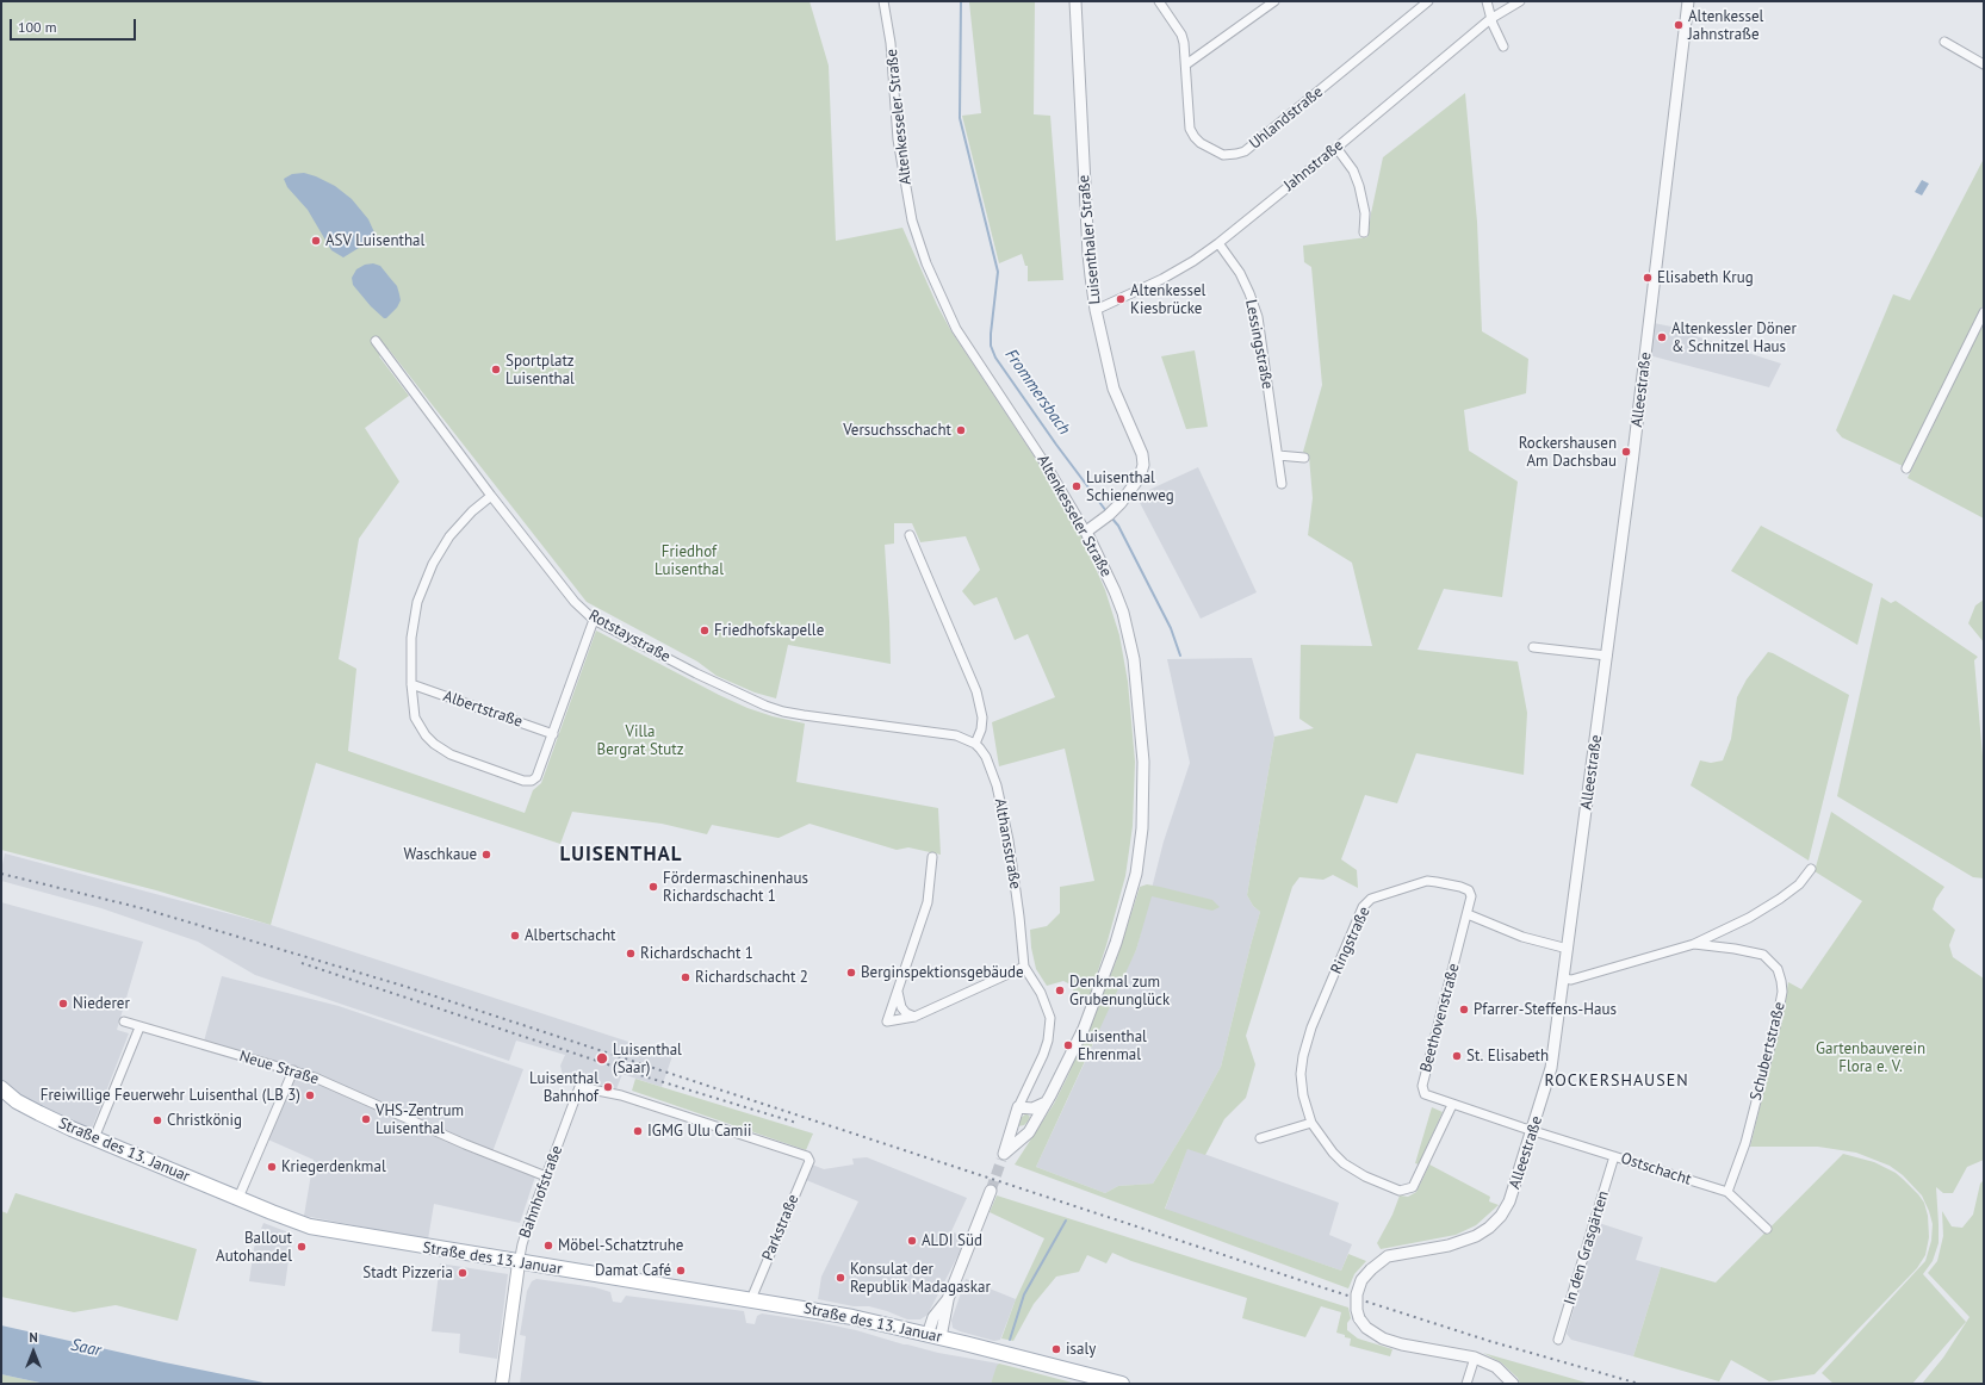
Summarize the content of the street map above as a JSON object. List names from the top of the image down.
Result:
{
  "streets": {
    "main road": ["Straße des 13. Januar", "Bahnhofstraße"],
    "street": [
      "Altenkesseler Straße",
      "Uhlandstraße",
      "Jahnstraße",
      "Luisenthaler Straße",
      "Lessingstraße",
      "Alleestraße",
      "Rotstaystraße",
      "Albertstraße",
      "Althansstraße",
      "Ringstraße",
      "Beethovenstraße",
      "Schubertstraße",
      "Neue Straße",
      "Ostschacht",
      "Parkstraße",
      "In den Grasgärten"
    ]
  },
  "crossings": [
    ["Altenkesseler Straße", "Luisenthaler Straße"],
    ["Jahnstraße", "Luisenthaler Straße"],
    ["Jahnstraße", "Lessingstraße"],
    ["Alleestraße", "Beethovenstraße"],
    ["Alleestraße", "Schubertstraße"],
    ["Alleestraße", "Ostschacht"],
    ["Rotstaystraße", "Althansstraße"],
    ["Ringstraße", "Beethovenstraße"],
    ["Beethovenstraße", "Ostschacht"],
    ["Schubertstraße", "Ostschacht"],
    ["Neue Straße", "Bahnhofstraße"],
    ["Straße des 13. Januar", "Bahnhofstraße"],
    ["Straße des 13. Januar", "Parkstraße"],
    ["Ostschacht", "In den Grasgärten"],
    ["Bahnhofstraße", "Parkstraße"]
  ],
  "districts": ["LUISENTHAL", "ROCKERSHAUSEN"],
  "water": ["Frommersbach", "Saar"],
  "parks": ["Friedhof Luisenthal", "Villa Bergrat Stutz", "Gartenbauverein Flora e. V."],
  "places": [
    "Altenkessel Jahnstraße",
    "ASV Luisenthal",
    "Elisabeth Krug",
    "Altenkessel Kiesbrücke",
    "Altenkessler Döner & Schnitzel Haus",
    "Sportplatz Luisenthal",
    "Versuchsschacht",
    "Rockershausen Am Dachsbau",
    "Luisenthal Schienenweg",
    "Friedhofskapelle",
    "Waschkaue",
    "Fördermaschinenhaus Richardschacht 1",
    "Albertschacht",
    "Richardschacht 1",
    "Berginspektionsgebäude",
    "Richardschacht 2",
    "Denkmal zum Grubenunglück",
    "Niederer",
    "Pfarrer-Steffens-Haus",
    "Luisenthal Ehrenmal",
    "St. Elisabeth",
    "Luisenthal (Saar)",
    "Luisenthal Bahnhof",
    "Freiwillige Feuerwehr Luisenthal (LB 3)",
    "VHS-Zentrum Luisenthal",
    "Christkönig",
    "IGMG Ulu Camii",
    "Kriegerdenkmal",
    "ALDI Süd",
    "Möbel-Schatztruhe",
    "Ballout Autohandel",
    "Damat Café",
    "Stadt Pizzeria",
    "Konsulat der Republik Madagaskar",
    "isaly"
  ],
  "scale_bar": "100 m",
  "north": "top"
}
